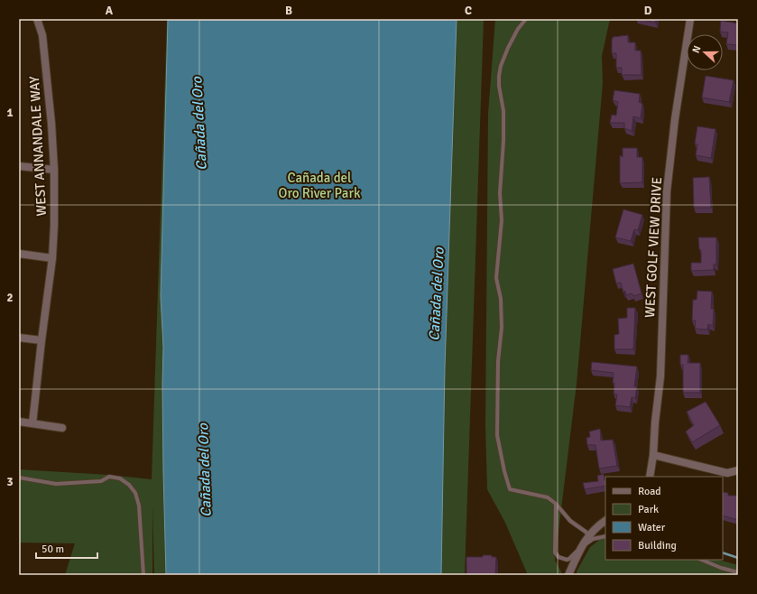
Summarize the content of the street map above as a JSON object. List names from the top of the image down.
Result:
{
  "streets": {
    "street": ["WEST ANNANDALE WAY", "WEST GOLF VIEW DRIVE"]
  },
  "water": ["Cañada del Oro"],
  "parks": ["Cañada del Oro River Park"],
  "legend": [
    "Road",
    "Park",
    "Water",
    "Building"
  ],
  "scale_bar": "50 m",
  "north": "left",
  "grid": {
    "columns": [
      "A",
      "B",
      "C",
      "D"
    ],
    "rows": ["1", "2", "3"]
  }
}
